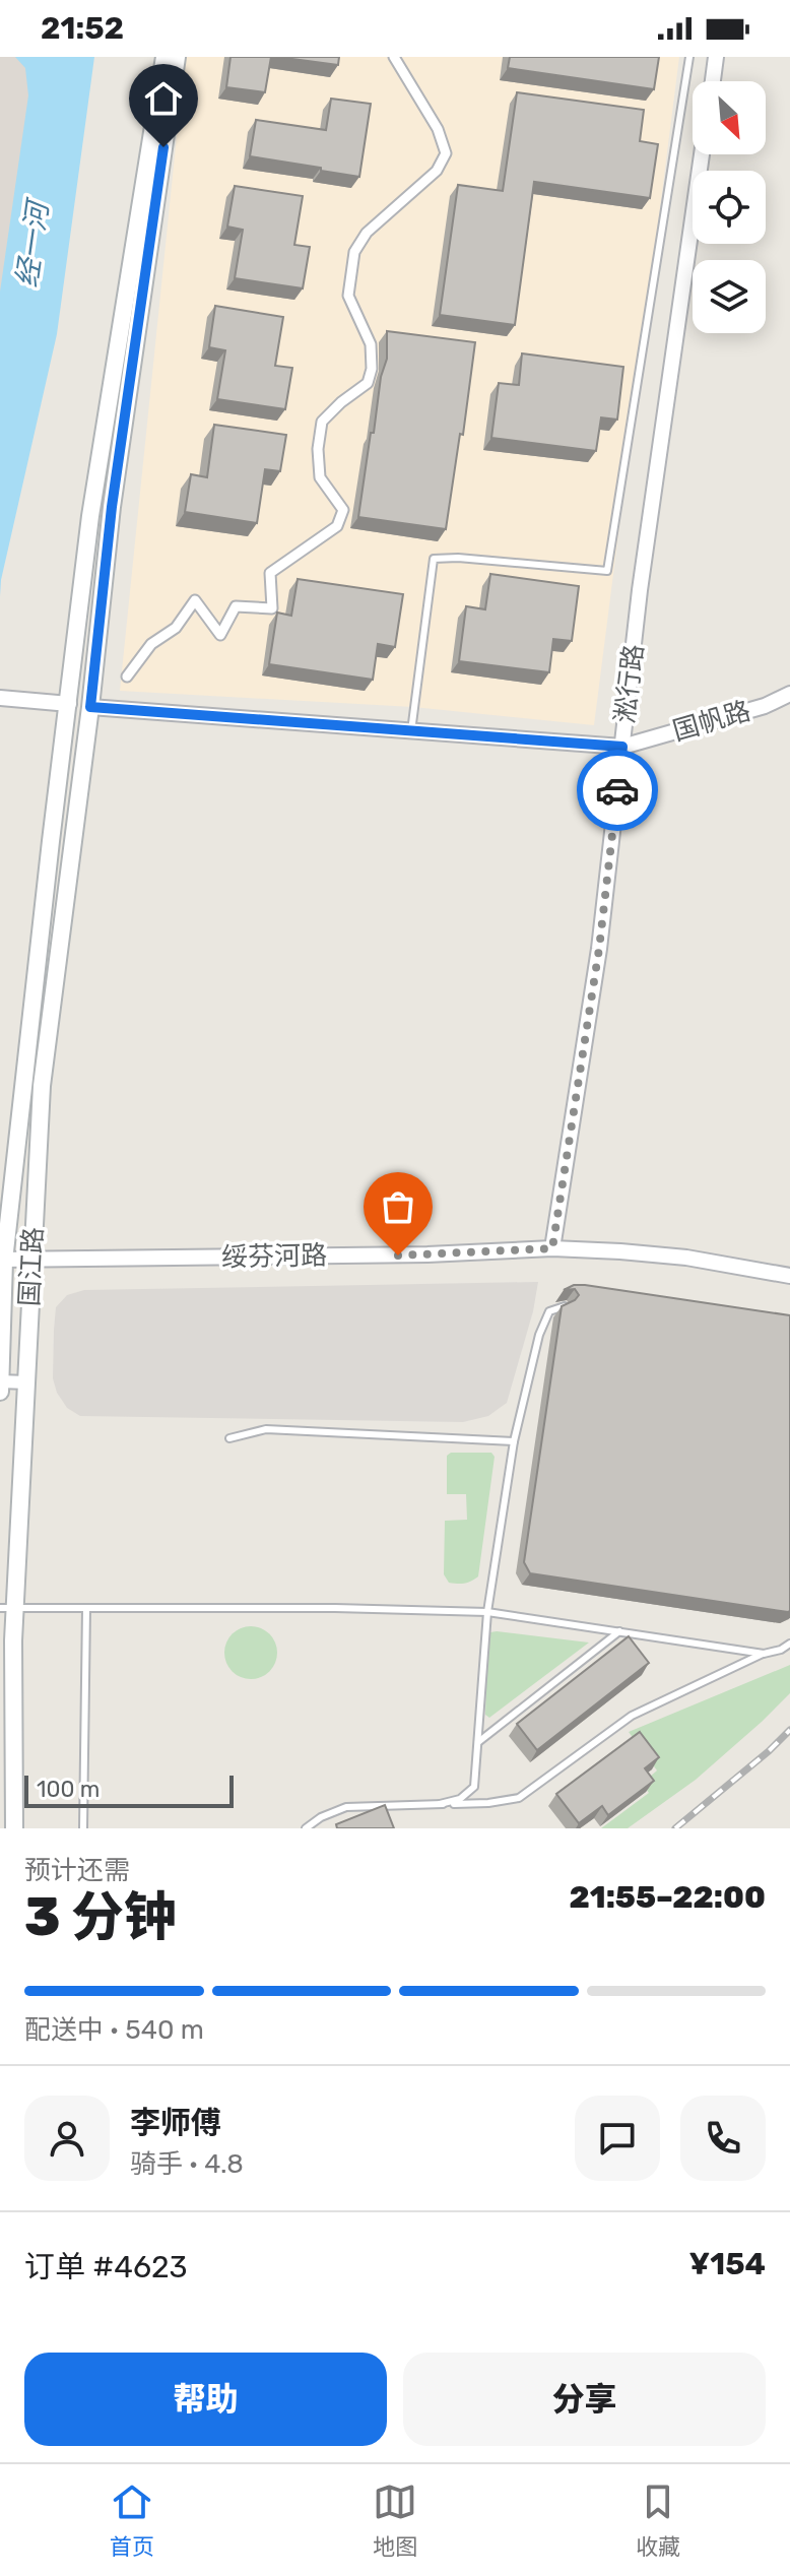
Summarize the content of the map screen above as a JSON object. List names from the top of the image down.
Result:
{
  "streets": {
    "main road": ["国江路"],
    "street": ["淞行路", "国帆路", "绥芬河路"]
  },
  "crossings": [
    ["淞行路", "国帆路"],
    ["淞行路", "绥芬河路"],
    ["国帆路", "国江路"],
    ["绥芬河路", "国江路"]
  ],
  "water": ["经一河"],
  "scale_bar": "100 m",
  "north": "bottom right",
  "page": {
    "status": "21:52",
    "scale": "100 m",
    "heading": ["3 分钟", "预计还需", "21:55–22:00"],
    "panel": [
      "李师傅",
      "骑手 · 4.8",
      "订单 #4623",
      "¥154"
    ],
    "bar": "配送中 · 540 m",
    "buttons": ["帮助", "分享"],
    "tabs": ["首页", "地图", "收藏"]
  }
}
